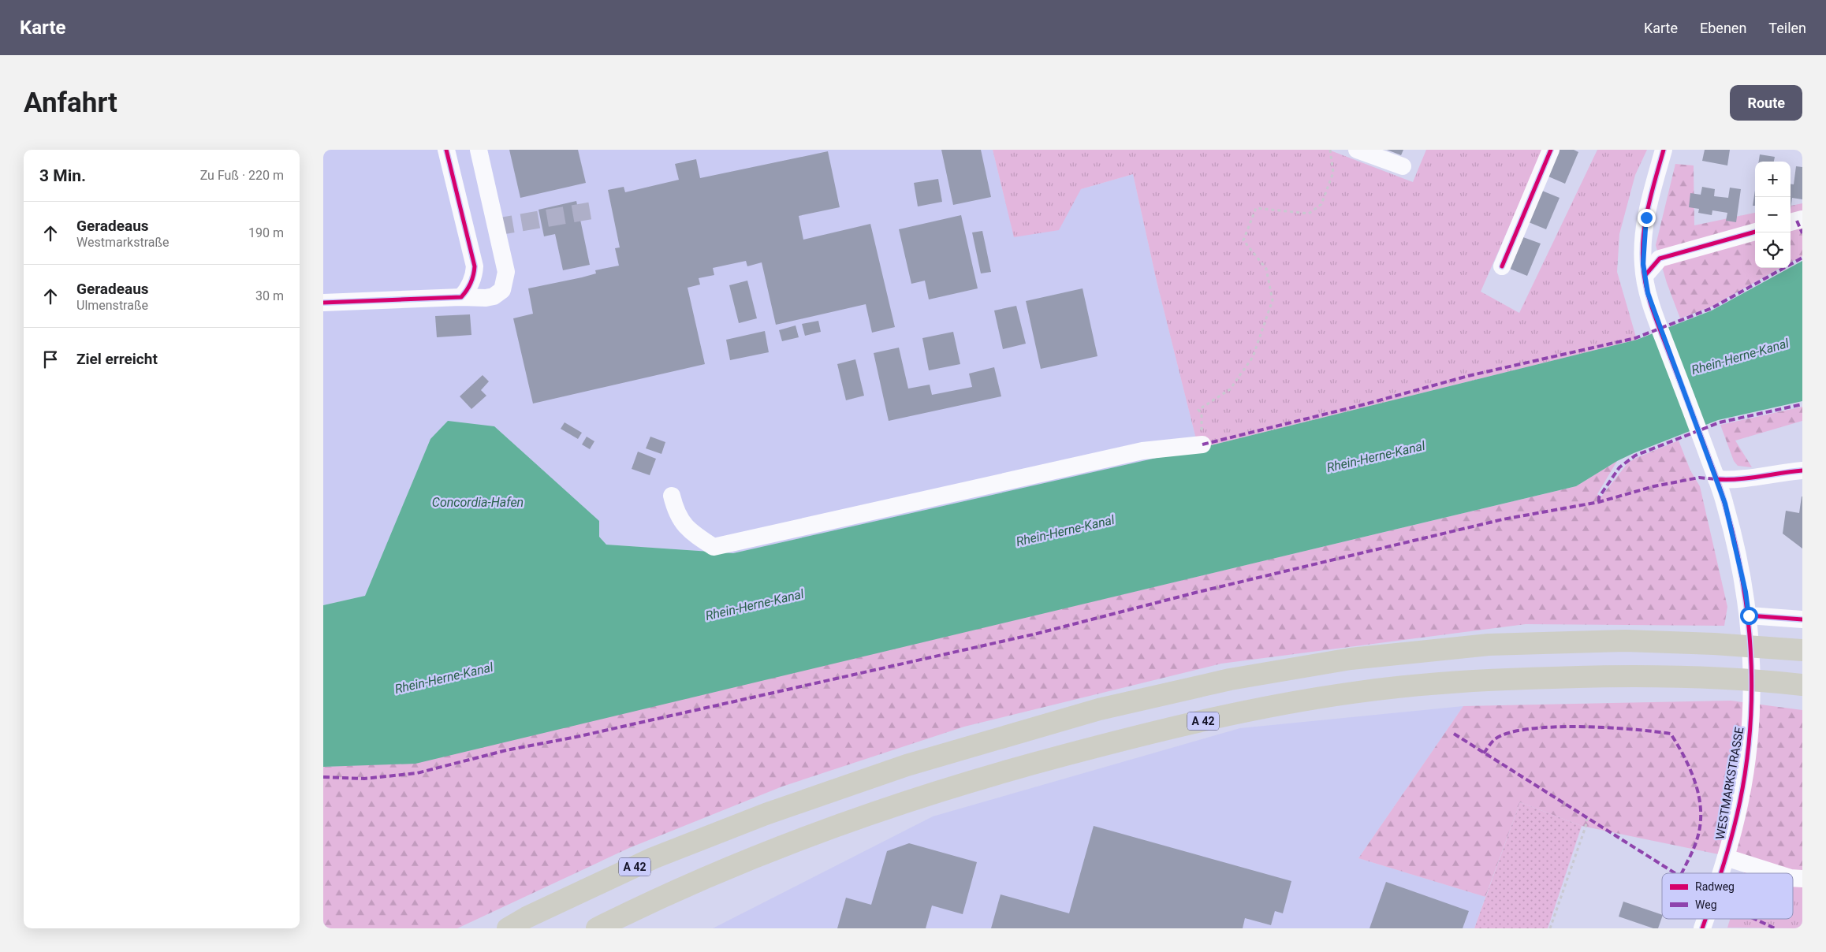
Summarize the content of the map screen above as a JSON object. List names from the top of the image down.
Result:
{
  "streets": {
    "highway": ["A 42"],
    "street": ["WESTMARKSTRASSE"]
  },
  "water": ["Rhein-Herne-Kanal", "Concordia-Hafen"],
  "legend": ["Radweg", "Weg"],
  "page": {
    "header": "Karte",
    "nav": ["Karte", "Ebenen", "Teilen"],
    "buttons": "Route",
    "title": "Anfahrt",
    "heading": ["3 Min.", "Zu Fuß · 220 m"],
    "map_buttons": ["+", "−"],
    "list": [
      ["Geradeaus", "Westmarkstraße", "190 m"],
      ["Geradeaus", "Ulmenstraße", "30 m"],
      "Ziel erreicht"
    ]
  }
}
